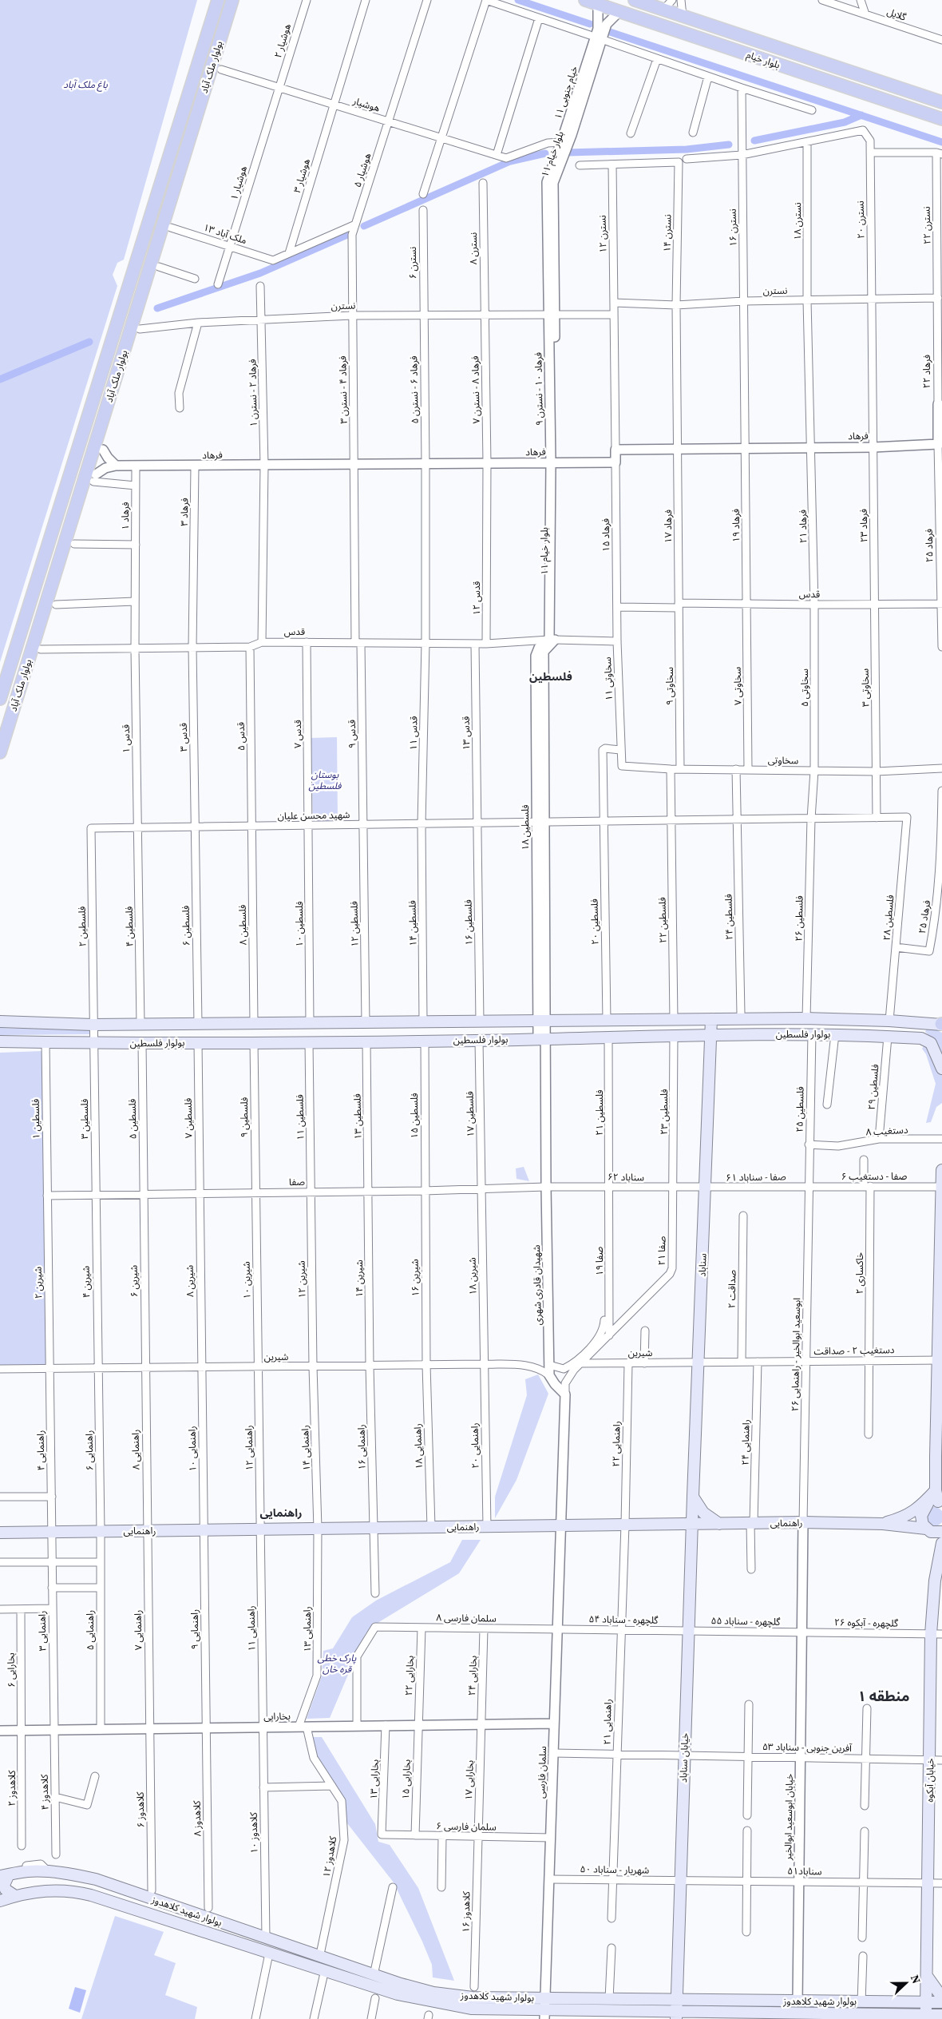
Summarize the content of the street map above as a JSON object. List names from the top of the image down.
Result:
{
  "streets": {
    "main road": [
      "بلوار خیام",
      "بولوار ملک آباد",
      "بولوار فلسطین",
      "سناباد",
      "راهنمایی",
      "خیابان سناباد",
      "خیابان آبکوه",
      "بولوار شهید کلاهدوز"
    ],
    "street": [
      "گلایل",
      "هوشیار ۲",
      "خیام جنوبی ۱۱",
      "هوشیار",
      "بلوار خیام ۱۱",
      "هوشیار ۵",
      "هوشیار ۳",
      "هوشیار ۱",
      "نسترن ۲۰",
      "نسترن ۱۸",
      "نسترن ۲۲",
      "نسترن ۱۶",
      "نسترن ۱۴",
      "۱۳ ملک آباد",
      "نسترن ۱۲",
      "نسترن ۸",
      "نسترن ۶",
      "نسترن",
      "فرهاد ۲۲",
      "فرهاد ۱۰ - نسترن ۹",
      "فرهاد ۴ - نسترن ۳",
      "فرهاد ۶ - نسترن ۵",
      "فرهاد ۸ - نسترن ۷",
      "فرهاد ۲ - نسترن ۱",
      "فرهاد",
      "فرهاد ۳",
      "فرهاد ۱",
      "فرهاد ۱۹",
      "فرهاد ۲۳",
      "فرهاد ۱۷",
      "فرهاد ۲۱",
      "فرهاد ۱۵",
      "فرهاد ۲۵",
      "قدس",
      "قدس ۱۲",
      "سخاوتی ۱۱",
      "سخاوتی ۹",
      "سخاوتی ۷",
      "سخاوتی ۵",
      "سخاوتی ۳",
      "قدس ۱۱",
      "قدس ۱۳",
      "قدس ۷",
      "قدس ۹",
      "قدس ۵",
      "قدس ۳",
      "قدس ۱",
      "سخاوتی",
      "شهید محسن علیان",
      "فلسطین ۱۸",
      "فلسطین ۲۴",
      "فلسطین ۲۸",
      "فلسطین ۲۶",
      "فلسطین ۲۲",
      "فلسطین ۲۰",
      "فلسطین ۱۶",
      "فلسطین ۱۴",
      "فلسطین ۱۰",
      "فلسطین ۱۲",
      "فلسطین ۸",
      "فلسطین ۶",
      "فلسطین ۲",
      "فلسطین ۴",
      "فلسطین ۲۹",
      "فلسطین ۲۵",
      "فلسطین ۲۳",
      "فلسطین ۲۱",
      "فلسطین ۱۷",
      "فلسطین ۱۵",
      "فلسطین ۱۳",
      "فلسطین ۹",
      "فلسطین ۱۱",
      "فلسطین ۷",
      "فلسطین ۱",
      "فلسطین ۳",
      "فلسطین ۵",
      "دستغیب ۸",
      "صفا - دستغیب ۶",
      "سناباد ۶۲",
      "صفا - سناباد ۶۱",
      "صفا",
      "صفا ۲۱",
      "صفا ۱۹",
      "خاکساری ۲",
      "شیرین ۱۸",
      "شیرین ۱۶",
      "شیرین ۱۴",
      "شیرین ۱۲",
      "شیرین ۱۰",
      "شیرین ۶",
      "شیرین ۸",
      "شیرین ۴",
      "شیرین ۲",
      "شهیدان قادری شهری",
      "صداقت ۲",
      "دستغیب ۲ - صداقت",
      "شیرین",
      "ابوسعید ابوالخیر - راهنمایی ۲۶",
      "راهنمایی ۲۴",
      "راهنمایی ۲۲",
      "راهنمایی ۲۰",
      "راهنمایی ۱۸",
      "راهنمایی ۱۶",
      "راهنمایی ۱۲",
      "راهنمایی ۱۴",
      "راهنمایی ۱۰",
      "راهنمایی ۸",
      "راهنمایی ۴",
      "راهنمایی ۶",
      "سلمان فارسی ۸",
      "گلچهره - سناباد ۵۴",
      "گلچهره - سناباد ۵۵",
      "گلچهره - آبکوه ۲۶",
      "راهنمایی ۱۱",
      "راهنمایی ۹",
      "راهنمایی ۱۳",
      "راهنمایی ۵",
      "راهنمایی ۷",
      "راهنمایی ۳",
      "بخارایی ۶",
      "بخارایی ۲۲",
      "بخارایی ۲۴",
      "بخارایی",
      "راهنمایی ۲۱",
      "آفرین جنوبی - سناباد ۵۳",
      "سلمان فارسی",
      "بخارایی ۱۳",
      "بخارایی ۱۵",
      "بخارایی ۱۷",
      "کلاهدوز ۲",
      "کلاهدوز ۴",
      "کلاهدوز ۶",
      "خیابان ابوسعید ابوالخیر",
      "کلاهدوز ۸",
      "سلمان فارسی ۶",
      "کلاهدوز ۱۰",
      "کلاهدوز ۱۲",
      "شهریار - سناباد ۵۰",
      "سناباد۵۱",
      "کلاهدوز ۱۶"
    ]
  },
  "crossings": [
    ["هوشیار ۲", "هوشیار"],
    ["هوشیار ۲", "هوشیار ۱"],
    ["بلوار خیام", "بلوار خیام ۱۱"],
    ["خیام جنوبی ۱۱", "هوشیار"],
    ["خیام جنوبی ۱۱", "بلوار خیام ۱۱"],
    ["هوشیار", "هوشیار ۵"],
    ["هوشیار", "هوشیار ۳"],
    ["هوشیار", "هوشیار ۱"],
    ["بلوار خیام ۱۱", "نسترن"],
    ["بلوار خیام ۱۱", "فرهاد ۱۰ - نسترن ۹"],
    ["بلوار خیام ۱۱", "فرهاد"],
    ["بلوار خیام ۱۱", "قدس"],
    ["بلوار خیام ۱۱", "فلسطین ۱۸"],
    ["هوشیار ۵", "نسترن"],
    ["هوشیار ۵", "فرهاد ۴ - نسترن ۳"],
    ["هوشیار ۳", "۱۳ ملک آباد"],
    ["هوشیار ۱", "۱۳ ملک آباد"],
    ["نسترن ۲۰", "نسترن ۱۸"],
    ["نسترن ۲۰", "نسترن"],
    ["نسترن ۲۰", "فرهاد ۲۳"],
    ["نسترن ۱۸", "نسترن"],
    ["نسترن ۱۸", "فرهاد ۲۱"],
    ["نسترن ۲۲", "نسترن"],
    ["نسترن ۲۲", "فرهاد ۲۲"],
    ["نسترن ۱۶", "نسترن"],
    ["نسترن ۱۶", "فرهاد ۱۹"],
    ["نسترن ۱۴", "نسترن ۱۲"],
    ["نسترن ۱۴", "نسترن"],
    ["نسترن ۱۴", "فرهاد ۱۷"],
    ["نسترن ۱۲", "نسترن"],
    ["نسترن ۱۲", "فرهاد"],
    ["نسترن ۸", "نسترن"],
    ["نسترن ۸", "فرهاد ۸ - نسترن ۷"],
    ["نسترن ۶", "نسترن"],
    ["نسترن ۶", "فرهاد ۶ - نسترن ۵"],
    ["نسترن", "فرهاد ۲۲"],
    ["نسترن", "فرهاد ۱۰ - نسترن ۹"],
    ["نسترن", "فرهاد ۴ - نسترن ۳"],
    ["نسترن", "فرهاد ۶ - نسترن ۵"],
    ["نسترن", "فرهاد ۸ - نسترن ۷"],
    ["نسترن", "فرهاد ۲ - نسترن ۱"],
    ["فرهاد ۲۲", "فرهاد"],
    ["فرهاد ۲۲", "فرهاد ۲۵"],
    ["فرهاد ۱۰ - نسترن ۹", "فرهاد"],
    ["فرهاد ۴ - نسترن ۳", "فرهاد"],
    ["فرهاد ۴ - نسترن ۳", "قدس ۹"],
    ["فرهاد ۶ - نسترن ۵", "فرهاد"],
    ["فرهاد ۶ - نسترن ۵", "قدس ۱۱"],
    ["فرهاد ۸ - نسترن ۷", "فرهاد"],
    ["فرهاد ۸ - نسترن ۷", "قدس ۱۲"],
    ["فرهاد ۲ - نسترن ۱", "فرهاد"],
    ["فرهاد ۲ - نسترن ۱", "قدس"],
    ["فرهاد", "فرهاد ۳"],
    ["فرهاد", "فرهاد ۱"],
    ["فرهاد", "فرهاد ۱۹"],
    ["فرهاد", "فرهاد ۲۳"],
    ["فرهاد", "فرهاد ۱۷"],
    ["فرهاد", "فرهاد ۲۱"],
    ["فرهاد", "فرهاد ۱۵"],
    ["فرهاد", "فرهاد ۲۵"],
    ["فرهاد ۳", "قدس"],
    ["فرهاد ۳", "قدس ۳"],
    ["فرهاد ۱", "قدس ۱"],
    ["فرهاد ۱۹", "قدس"],
    ["فرهاد ۱۹", "سخاوتی ۷"],
    ["فرهاد ۲۳", "قدس"],
    ["فرهاد ۲۳", "سخاوتی ۳"],
    ["فرهاد ۱۷", "قدس"],
    ["فرهاد ۱۷", "سخاوتی ۹"],
    ["فرهاد ۲۱", "قدس"],
    ["فرهاد ۲۱", "سخاوتی ۵"],
    ["فرهاد ۱۵", "قدس"],
    ["فرهاد ۱۵", "سخاوتی ۱۱"],
    ["فرهاد ۲۵", "قدس"],
    ["فرهاد ۲۵", "فلسطین ۲۸"],
    ["قدس", "قدس ۱۲"],
    ["قدس", "سخاوتی ۱۱"],
    ["قدس", "سخاوتی ۹"],
    ["قدس", "سخاوتی ۷"],
    ["قدس", "سخاوتی ۵"],
    ["قدس", "سخاوتی ۳"],
    ["قدس", "قدس ۱۱"],
    ["قدس", "قدس ۱۳"],
    ["قدس", "قدس ۷"],
    ["قدس", "قدس ۹"],
    ["قدس", "قدس ۵"],
    ["قدس", "قدس ۳"],
    ["قدس", "قدس ۱"],
    ["قدس", "فلسطین ۱۸"],
    ["سخاوتی ۱۱", "سخاوتی"],
    ["سخاوتی ۱۱", "فلسطین ۲۰"],
    ["سخاوتی ۹", "سخاوتی"],
    ["سخاوتی ۷", "سخاوتی"],
    ["سخاوتی ۵", "سخاوتی"],
    ["سخاوتی ۵", "شهید محسن علیان"],
    ["سخاوتی ۵", "فلسطین ۲۶"],
    ["سخاوتی ۳", "سخاوتی"],
    ["سخاوتی ۳", "شهید محسن علیان"],
    ["قدس ۱۱", "شهید محسن علیان"],
    ["قدس ۱۱", "فلسطین ۱۴"],
    ["قدس ۱۳", "شهید محسن علیان"],
    ["قدس ۱۳", "فلسطین ۱۶"],
    ["قدس ۷", "شهید محسن علیان"],
    ["قدس ۷", "فلسطین ۱۰"],
    ["قدس ۹", "شهید محسن علیان"],
    ["قدس ۹", "فلسطین ۱۲"],
    ["قدس ۵", "شهید محسن علیان"],
    ["قدس ۵", "فلسطین ۸"],
    ["قدس ۳", "شهید محسن علیان"],
    ["قدس ۳", "فلسطین ۶"],
    ["قدس ۱", "شهید محسن علیان"],
    ["قدس ۱", "فلسطین ۴"],
    ["سخاوتی", "فلسطین ۲۴"],
    ["سخاوتی", "فلسطین ۲۲"],
    ["شهید محسن علیان", "فلسطین ۱۸"],
    ["شهید محسن علیان", "فلسطین ۲۴"],
    ["شهید محسن علیان", "فلسطین ۲۸"],
    ["شهید محسن علیان", "فلسطین ۲۶"],
    ["شهید محسن علیان", "فلسطین ۲۲"],
    ["شهید محسن علیان", "فلسطین ۲۰"],
    ["شهید محسن علیان", "فلسطین ۱۶"],
    ["شهید محسن علیان", "فلسطین ۱۴"],
    ["شهید محسن علیان", "فلسطین ۱۰"],
    ["شهید محسن علیان", "فلسطین ۱۲"],
    ["شهید محسن علیان", "فلسطین ۸"],
    ["شهید محسن علیان", "فلسطین ۶"],
    ["شهید محسن علیان", "فلسطین ۲"],
    ["شهید محسن علیان", "فلسطین ۴"],
    ["فلسطین ۱۸", "بولوار فلسطین"],
    ["فلسطین ۱۸", "شهیدان قادری شهری"],
    ["فلسطین ۲۸", "بولوار فلسطین"],
    ["فلسطین ۲۶", "بولوار فلسطین"],
    ["فلسطین ۲۲", "بولوار فلسطین"],
    ["فلسطین ۲۰", "بولوار فلسطین"],
    ["فلسطین ۱۶", "بولوار فلسطین"],
    ["فلسطین ۱۴", "بولوار فلسطین"],
    ["فلسطین ۱۰", "بولوار فلسطین"],
    ["فلسطین ۱۲", "بولوار فلسطین"],
    ["فلسطین ۸", "بولوار فلسطین"],
    ["فلسطین ۶", "بولوار فلسطین"],
    ["فلسطین ۲", "بولوار فلسطین"],
    ["فلسطین ۲", "فلسطین ۳"],
    ["فلسطین ۴", "بولوار فلسطین"],
    ["بولوار فلسطین", "فلسطین ۲۹"],
    ["بولوار فلسطین", "فلسطین ۲۵"],
    ["بولوار فلسطین", "فلسطین ۲۳"],
    ["بولوار فلسطین", "فلسطین ۲۱"],
    ["بولوار فلسطین", "فلسطین ۱۷"],
    ["بولوار فلسطین", "فلسطین ۱۵"],
    ["بولوار فلسطین", "فلسطین ۱۳"],
    ["بولوار فلسطین", "فلسطین ۹"],
    ["بولوار فلسطین", "فلسطین ۱۱"],
    ["بولوار فلسطین", "فلسطین ۷"],
    ["بولوار فلسطین", "فلسطین ۱"],
    ["بولوار فلسطین", "فلسطین ۳"],
    ["بولوار فلسطین", "فلسطین ۵"],
    ["بولوار فلسطین", "سناباد"],
    ["بولوار فلسطین", "شهیدان قادری شهری"],
    ["فلسطین ۲۹", "دستغیب ۸"],
    ["فلسطین ۲۵", "دستغیب ۸"],
    ["فلسطین ۲۵", "صفا - دستغیب ۶"],
    ["فلسطین ۲۵", "صفا - سناباد ۶۱"],
    ["فلسطین ۲۵", "ابوسعید ابوالخیر - راهنمایی ۲۶"],
    ["فلسطین ۲۳", "سناباد ۶۲"],
    ["فلسطین ۲۳", "صفا ۲۱"],
    ["فلسطین ۲۱", "سناباد ۶۲"],
    ["فلسطین ۲۱", "صفا ۱۹"],
    ["فلسطین ۱۷", "صفا"],
    ["فلسطین ۱۷", "شیرین ۱۸"],
    ["فلسطین ۱۵", "صفا"],
    ["فلسطین ۱۵", "شیرین ۱۶"],
    ["فلسطین ۱۳", "صفا"],
    ["فلسطین ۱۳", "شیرین ۱۴"],
    ["فلسطین ۹", "صفا"],
    ["فلسطین ۹", "شیرین ۱۰"],
    ["فلسطین ۱۱", "صفا"],
    ["فلسطین ۱۱", "شیرین ۱۲"],
    ["فلسطین ۷", "صفا"],
    ["فلسطین ۷", "شیرین ۸"],
    ["فلسطین ۱", "صفا"],
    ["فلسطین ۱", "شیرین ۲"],
    ["فلسطین ۳", "صفا"],
    ["فلسطین ۳", "شیرین ۴"],
    ["فلسطین ۵", "صفا"],
    ["فلسطین ۵", "شیرین ۶"],
    ["صفا - دستغیب ۶", "صفا - سناباد ۶۱"],
    ["صفا - دستغیب ۶", "خاکساری ۲"],
    ["صفا - دستغیب ۶", "ابوسعید ابوالخیر - راهنمایی ۲۶"],
    ["سناباد ۶۲", "صفا - سناباد ۶۱"],
    ["سناباد ۶۲", "صفا"],
    ["سناباد ۶۲", "صفا ۲۱"],
    ["سناباد ۶۲", "صفا ۱۹"],
    ["سناباد ۶۲", "سناباد"],
    ["سناباد ۶۲", "شهیدان قادری شهری"],
    ["صفا - سناباد ۶۱", "سناباد"],
    ["صفا - سناباد ۶۱", "ابوسعید ابوالخیر - راهنمایی ۲۶"],
    ["صفا", "شیرین ۱۸"],
    ["صفا", "شیرین ۱۶"],
    ["صفا", "شیرین ۱۴"],
    ["صفا", "شیرین ۱۲"],
    ["صفا", "شیرین ۱۰"],
    ["صفا", "شیرین ۶"],
    ["صفا", "شیرین ۸"],
    ["صفا", "شیرین ۴"],
    ["صفا", "شیرین ۲"],
    ["صفا", "شهیدان قادری شهری"],
    ["صفا ۲۱", "صفا ۱۹"],
    ["صفا ۲۱", "شیرین"],
    ["سناباد", "دستغیب ۲ - صداقت"],
    ["سناباد", "شیرین"],
    ["سناباد", "خیابان سناباد"],
    ["خاکساری ۲", "دستغیب ۲ - صداقت"],
    ["شیرین ۱۸", "شیرین"],
    ["شیرین ۱۸", "راهنمایی ۲۰"],
    ["شیرین ۱۶", "شیرین"],
    ["شیرین ۱۶", "راهنمایی ۱۸"],
    ["شیرین ۱۴", "شیرین"],
    ["شیرین ۱۴", "راهنمایی ۱۶"],
    ["شیرین ۱۲", "شیرین"],
    ["شیرین ۱۲", "راهنمایی ۱۴"],
    ["شیرین ۱۰", "شیرین"],
    ["شیرین ۱۰", "راهنمایی ۱۲"],
    ["شیرین ۶", "شیرین"],
    ["شیرین ۶", "راهنمایی ۸"],
    ["شیرین ۸", "شیرین"],
    ["شیرین ۸", "راهنمایی ۱۰"],
    ["شیرین ۴", "شیرین"],
    ["شیرین ۴", "راهنمایی ۶"],
    ["شیرین ۲", "شیرین"],
    ["شیرین ۲", "راهنمایی ۴"],
    ["شهیدان قادری شهری", "شیرین"],
    ["صداقت ۲", "دستغیب ۲ - صداقت"],
    ["دستغیب ۲ - صداقت", "شیرین"],
    ["دستغیب ۲ - صداقت", "ابوسعید ابوالخیر - راهنمایی ۲۶"],
    ["دستغیب ۲ - صداقت", "راهنمایی ۲۴"],
    ["شیرین", "راهنمایی ۲۲"],
    ["شیرین", "راهنمایی ۲۰"],
    ["شیرین", "راهنمایی ۱۸"],
    ["شیرین", "راهنمایی ۱۶"],
    ["شیرین", "راهنمایی ۱۲"],
    ["شیرین", "راهنمایی ۱۴"],
    ["شیرین", "راهنمایی ۱۰"],
    ["شیرین", "راهنمایی ۸"],
    ["شیرین", "راهنمایی ۴"],
    ["شیرین", "راهنمایی ۶"],
    ["ابوسعید ابوالخیر - راهنمایی ۲۶", "راهنمایی"],
    ["ابوسعید ابوالخیر - راهنمایی ۲۶", "خیابان ابوسعید ابوالخیر"],
    ["راهنمایی ۲۴", "راهنمایی"],
    ["راهنمایی ۲۲", "راهنمایی"],
    ["راهنمایی ۲۲", "راهنمایی ۲۱"],
    ["راهنمایی ۲۰", "راهنمایی"],
    ["راهنمایی ۱۸", "راهنمایی"],
    ["راهنمایی ۱۶", "راهنمایی"],
    ["راهنمایی ۱۲", "راهنمایی"],
    ["راهنمایی ۱۲", "راهنمایی ۱۱"],
    ["راهنمایی ۱۴", "راهنمایی"],
    ["راهنمایی ۱۴", "راهنمایی ۱۳"],
    ["راهنمایی ۱۰", "راهنمایی"],
    ["راهنمایی ۱۰", "راهنمایی ۹"],
    ["راهنمایی ۸", "راهنمایی"],
    ["راهنمایی ۸", "راهنمایی ۷"],
    ["راهنمایی ۴", "راهنمایی"],
    ["راهنمایی ۴", "راهنمایی ۳"],
    ["راهنمایی ۶", "راهنمایی"],
    ["راهنمایی ۶", "راهنمایی ۵"],
    ["راهنمایی", "راهنمایی ۱۱"],
    ["راهنمایی", "راهنمایی ۹"],
    ["راهنمایی", "راهنمایی ۱۳"],
    ["راهنمایی", "راهنمایی ۵"],
    ["راهنمایی", "راهنمایی ۷"],
    ["راهنمایی", "راهنمایی ۳"],
    ["راهنمایی", "راهنمایی ۲۱"],
    ["راهنمایی", "خیابان سناباد"],
    ["راهنمایی", "سلمان فارسی"],
    ["راهنمایی", "خیابان ابوسعید ابوالخیر"],
    ["سلمان فارسی ۸", "گلچهره - سناباد ۵۴"],
    ["سلمان فارسی ۸", "بخارایی ۲۲"],
    ["سلمان فارسی ۸", "بخارایی ۲۴"],
    ["سلمان فارسی ۸", "بخارایی"],
    ["سلمان فارسی ۸", "سلمان فارسی"],
    ["گلچهره - سناباد ۵۴", "گلچهره - سناباد ۵۵"],
    ["گلچهره - سناباد ۵۴", "راهنمایی ۲۱"],
    ["گلچهره - سناباد ۵۴", "خیابان سناباد"],
    ["گلچهره - سناباد ۵۴", "سلمان فارسی"],
    ["گلچهره - سناباد ۵۵", "گلچهره - آبکوه ۲۶"],
    ["گلچهره - سناباد ۵۵", "خیابان سناباد"],
    ["گلچهره - سناباد ۵۵", "خیابان ابوسعید ابوالخیر"],
    ["گلچهره - آبکوه ۲۶", "خیابان آبکوه"],
    ["گلچهره - آبکوه ۲۶", "خیابان ابوسعید ابوالخیر"],
    ["راهنمایی ۱۱", "بخارایی"],
    ["راهنمایی ۱۱", "کلاهدوز ۱۰"],
    ["راهنمایی ۹", "بخارایی"],
    ["راهنمایی ۹", "کلاهدوز ۸"],
    ["راهنمایی ۱۳", "بخارایی"],
    ["راهنمایی ۱۳", "کلاهدوز ۱۲"],
    ["راهنمایی ۵", "بخارایی"],
    ["راهنمایی ۷", "بخارایی"],
    ["راهنمایی ۷", "کلاهدوز ۶"],
    ["راهنمایی ۳", "بخارایی"],
    ["راهنمایی ۳", "کلاهدوز ۴"],
    ["بخارایی ۶", "بخارایی"],
    ["بخارایی ۶", "کلاهدوز ۲"],
    ["بخارایی ۲۲", "بخارایی"],
    ["بخارایی ۲۲", "بخارایی ۱۵"],
    ["بخارایی ۲۴", "بخارایی"],
    ["بخارایی ۲۴", "بخارایی ۱۷"],
    ["بخارایی", "سلمان فارسی"],
    ["بخارایی", "بخارایی ۱۳"],
    ["بخارایی", "بخارایی ۱۵"],
    ["بخارایی", "بخارایی ۱۷"],
    ["بخارایی", "کلاهدوز ۲"],
    ["بخارایی", "کلاهدوز ۴"],
    ["بخارایی", "کلاهدوز ۶"],
    ["بخارایی", "کلاهدوز ۸"],
    ["بخارایی", "کلاهدوز ۱۰"],
    ["بخارایی", "کلاهدوز ۱۲"],
    ["راهنمایی ۲۱", "آفرین جنوبی - سناباد ۵۳"],
    ["راهنمایی ۲۱", "شهریار - سناباد ۵۰"],
    ["آفرین جنوبی - سناباد ۵۳", "خیابان سناباد"],
    ["آفرین جنوبی - سناباد ۵۳", "سلمان فارسی"],
    ["آفرین جنوبی - سناباد ۵۳", "خیابان آبکوه"],
    ["آفرین جنوبی - سناباد ۵۳", "خیابان ابوسعید ابوالخیر"],
    ["خیابان سناباد", "شهریار - سناباد ۵۰"],
    ["خیابان سناباد", "سناباد۵۱"],
    ["خیابان سناباد", "بولوار شهید کلاهدوز"],
    ["سلمان فارسی", "سلمان فارسی ۶"],
    ["سلمان فارسی", "شهریار - سناباد ۵۰"],
    ["سلمان فارسی", "بولوار شهید کلاهدوز"],
    ["بخارایی ۱۳", "سلمان فارسی ۶"],
    ["بخارایی ۱۵", "سلمان فارسی ۶"],
    ["بخارایی ۱۷", "سلمان فارسی ۶"],
    ["بخارایی ۱۷", "کلاهدوز ۱۶"],
    ["خیابان آبکوه", "سناباد۵۱"],
    ["خیابان آبکوه", "بولوار شهید کلاهدوز"],
    ["خیابان ابوسعید ابوالخیر", "سناباد۵۱"],
    ["خیابان ابوسعید ابوالخیر", "بولوار شهید کلاهدوز"],
    ["سلمان فارسی ۶", "کلاهدوز ۱۶"],
    ["کلاهدوز ۱۰", "بولوار شهید کلاهدوز"],
    ["شهریار - سناباد ۵۰", "سناباد۵۱"]
  ],
  "districts": ["فلسطین", "راهنمایی", "منطقه ۱"],
  "parks": ["باغ ملک آباد", "بوستان فلسطین", "پارک خطی قره خان"],
  "north": "right"
}
